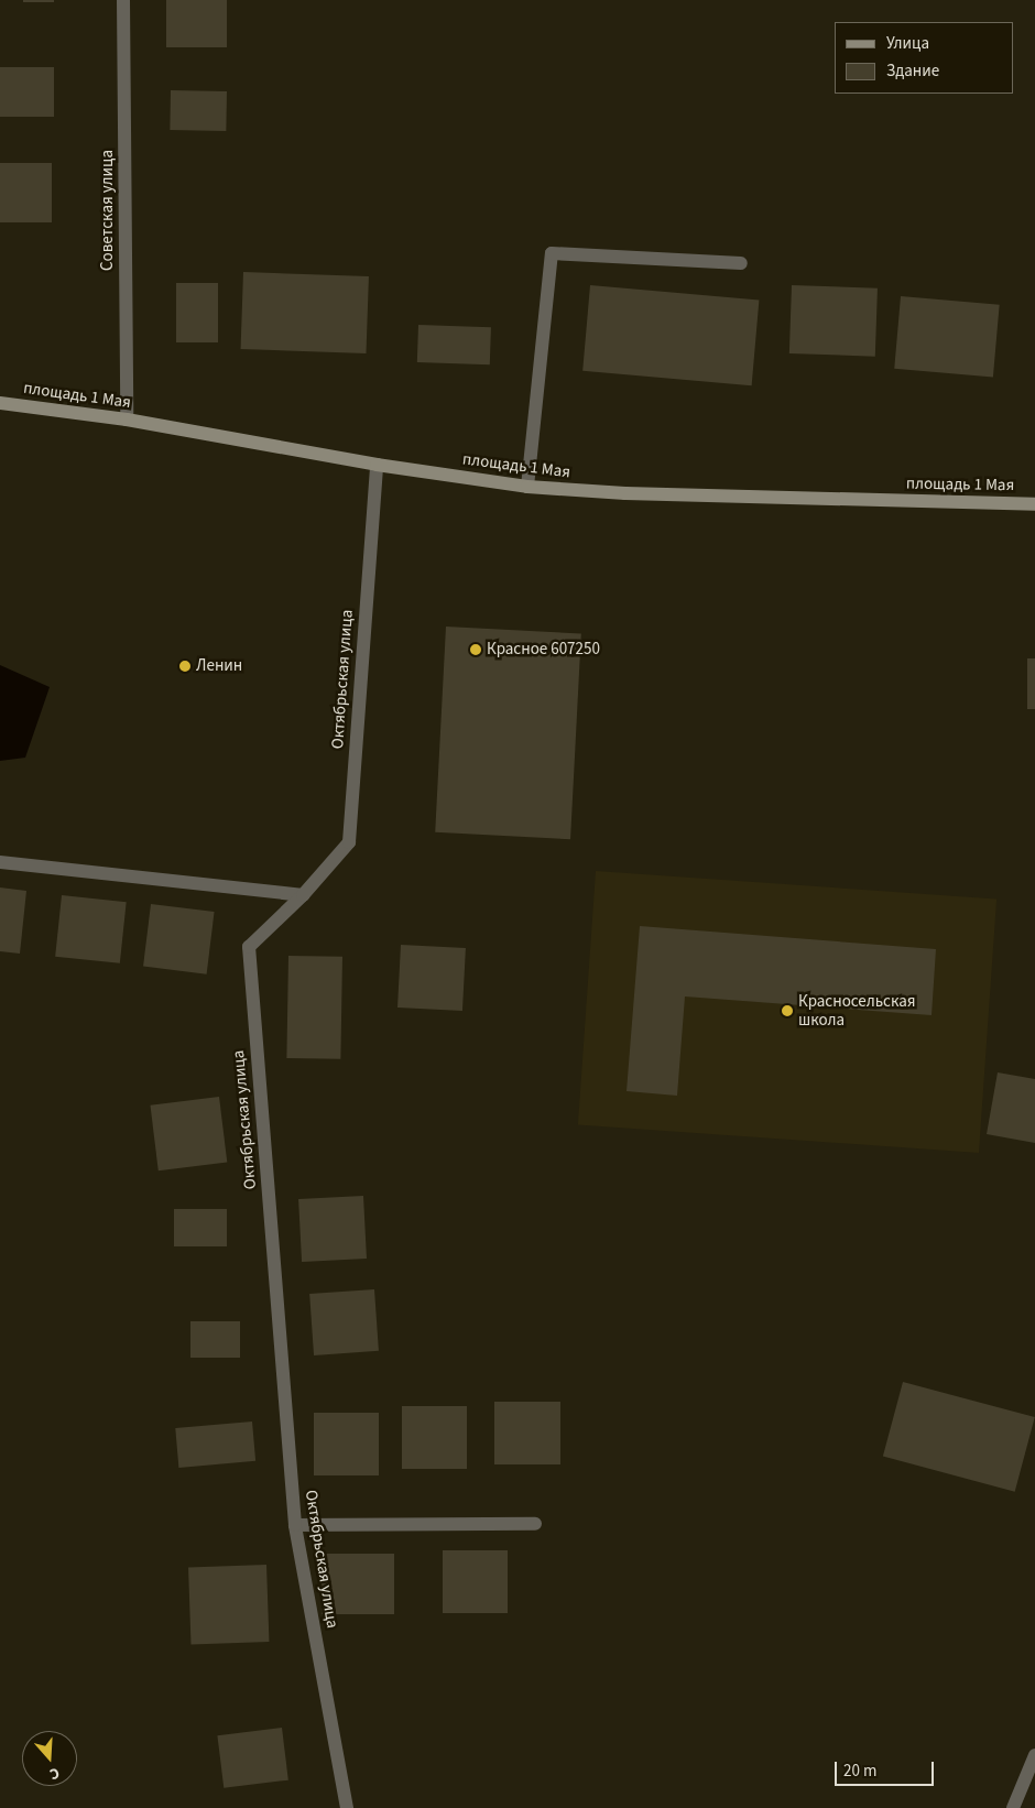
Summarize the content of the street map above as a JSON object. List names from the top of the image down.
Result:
{
  "streets": {
    "street": ["Советская улица", "площадь 1 Мая", "Октябрьская улица"]
  },
  "crossings": [
    ["Советская улица", "площадь 1 Мая"],
    ["площадь 1 Мая", "Октябрьская улица"]
  ],
  "places": ["Красное 607250", "Ленин", "Красносельская школа"],
  "legend": ["Улица", "Здание"],
  "scale_bar": "20 m",
  "north": "bottom"
}
